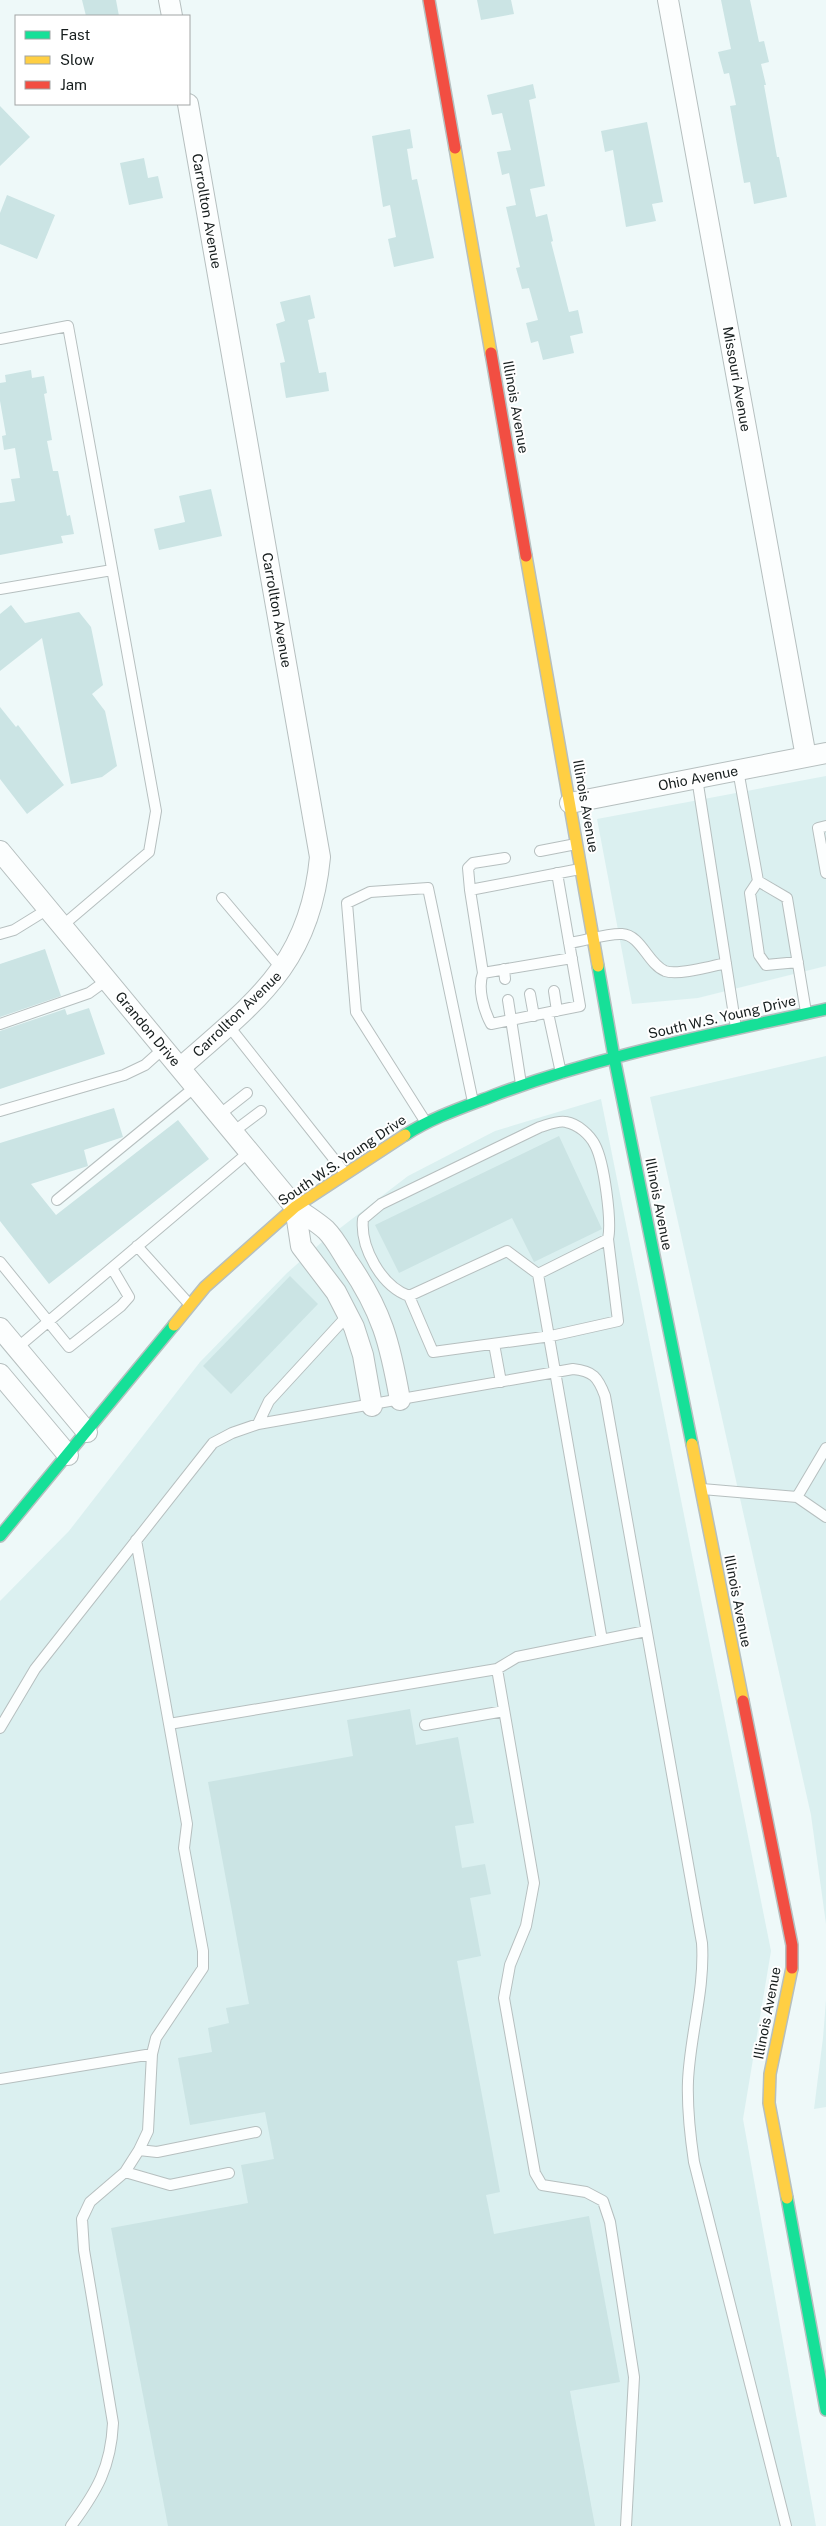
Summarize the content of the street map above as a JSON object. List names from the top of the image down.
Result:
{
  "streets": {
    "street": [
      "Carrollton Avenue",
      "Missouri Avenue",
      "Illinois Avenue",
      "Ohio Avenue",
      "South W.S. Young Drive",
      "Grandon Drive"
    ]
  },
  "crossings": [
    ["Carrollton Avenue", "Grandon Drive"],
    ["Missouri Avenue", "Ohio Avenue"],
    ["Illinois Avenue", "Ohio Avenue"],
    ["Illinois Avenue", "South W.S. Young Drive"],
    ["South W.S. Young Drive", "Grandon Drive"]
  ],
  "legend": ["Fast", "Slow", "Jam"]
}
